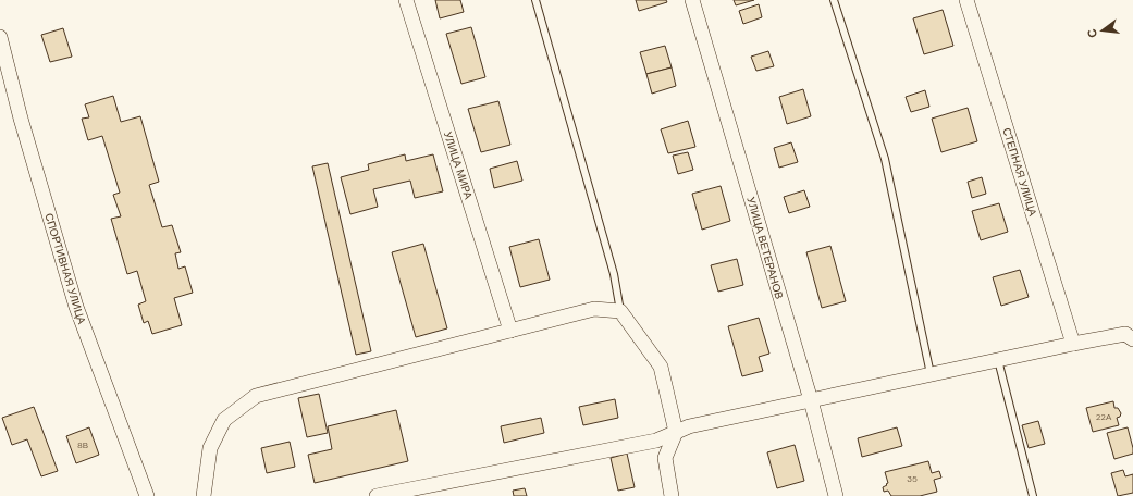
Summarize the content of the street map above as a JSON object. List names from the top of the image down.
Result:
{
  "streets": {
    "street": [
      "УЛИЦА МИРА",
      "СТЕПНАЯ УЛИЦА",
      "УЛИЦА ВЕТЕРАНОВ",
      "СПОРТИВНАЯ УЛИЦА"
    ]
  },
  "house_numbers": ["22А", "8В", "35"],
  "north": "left"
}
